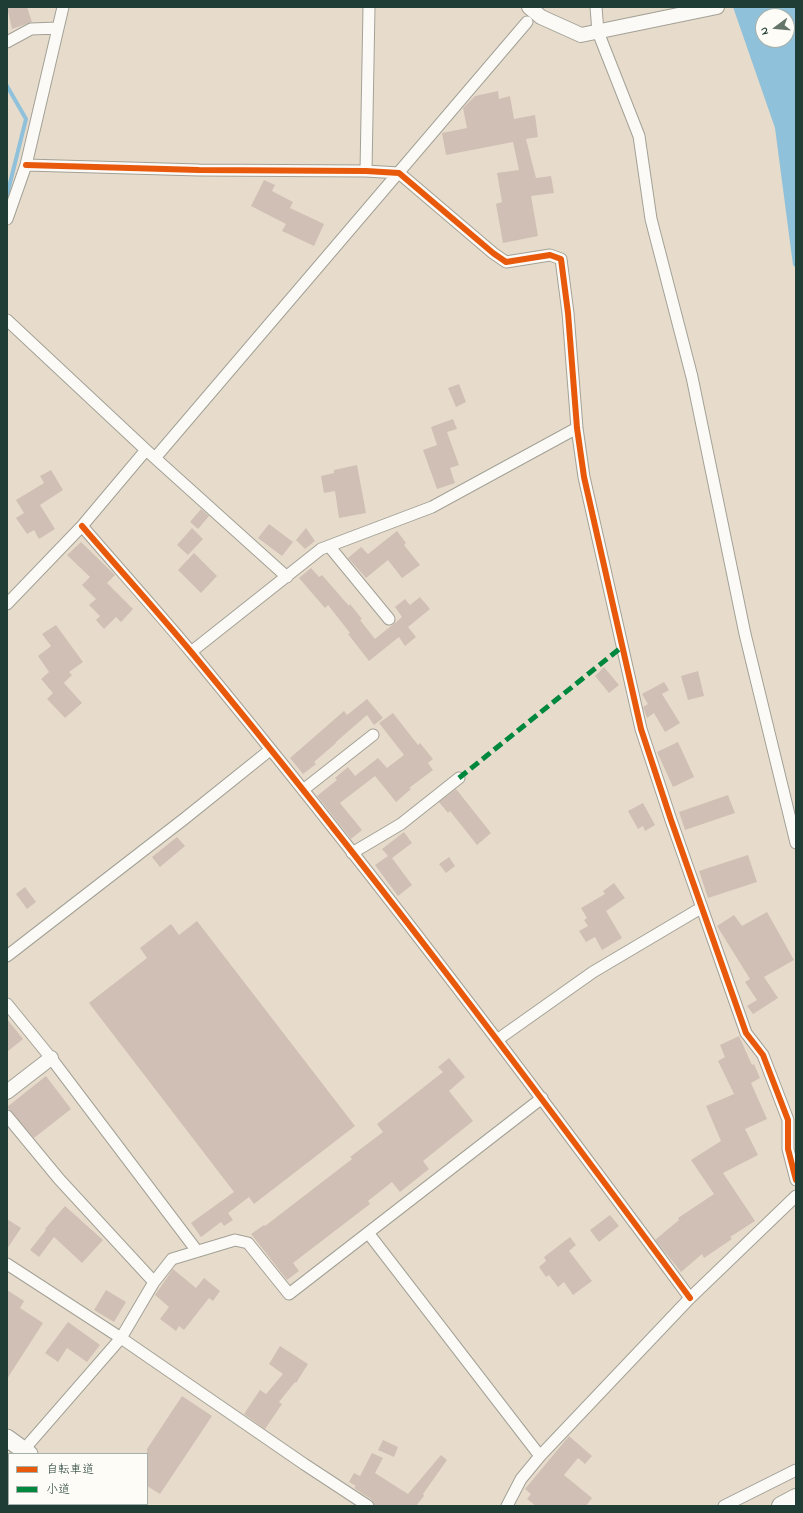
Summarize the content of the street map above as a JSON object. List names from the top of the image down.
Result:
{
  "legend": ["自転車道", "小道"],
  "north": "left"
}
